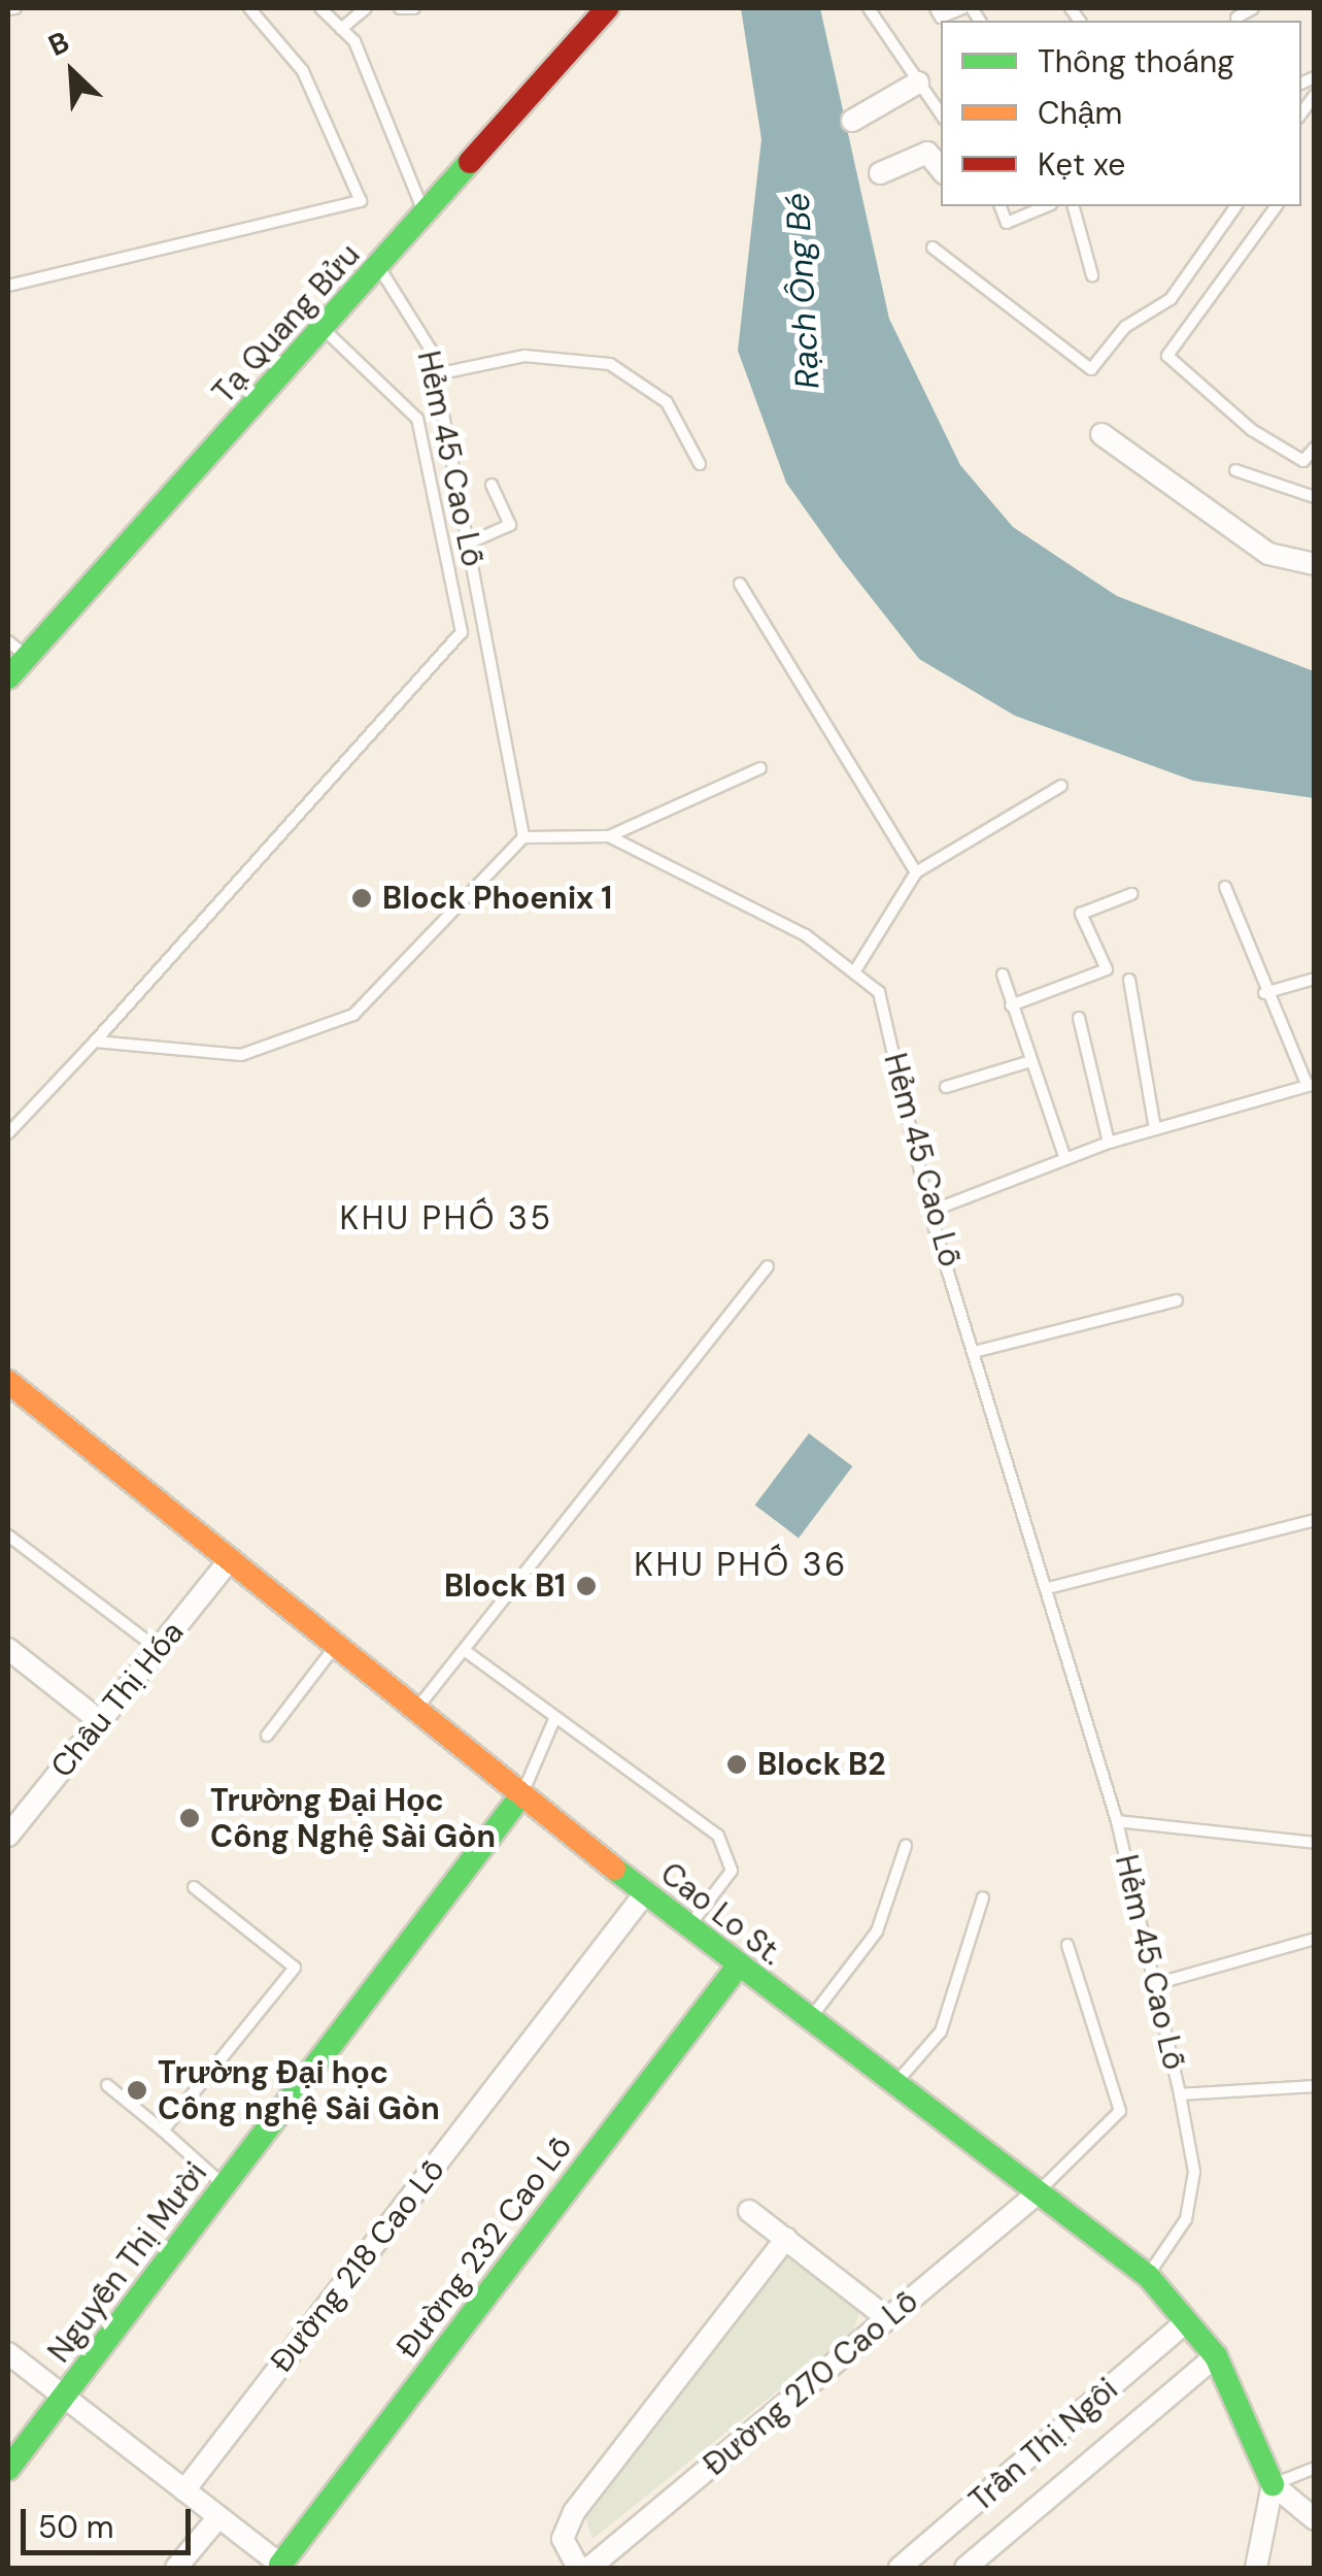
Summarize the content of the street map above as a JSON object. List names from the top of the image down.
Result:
{
  "streets": {
    "street": [
      "Tạ Quang Bửu",
      "Châu Thị Hóa",
      "Cao Lo St.",
      "Đường 232 Cao Lỗ",
      "Nguyễn Thị Mười",
      "Đường 218 Cao Lỗ",
      "Đường 270 Cao Lỗ",
      "Trần Thị Ngôi"
    ],
    "lane": ["Hẻm 45 Cao Lỗ"]
  },
  "crossings": [
    ["Tạ Quang Bửu", "Hẻm 45 Cao Lỗ"],
    ["Hẻm 45 Cao Lỗ", "Cao Lo St."],
    ["Châu Thị Hóa", "Cao Lo St."],
    ["Cao Lo St.", "Đường 232 Cao Lỗ"],
    ["Cao Lo St.", "Nguyễn Thị Mười"],
    ["Cao Lo St.", "Đường 218 Cao Lỗ"],
    ["Cao Lo St.", "Đường 270 Cao Lỗ"],
    ["Cao Lo St.", "Trần Thị Ngôi"]
  ],
  "districts": ["KHU PHỐ 35", "KHU PHỐ 36"],
  "water": ["Rạch Ông Bé"],
  "places": [
    "Block Phoenix 1",
    "Block B1",
    "Block B2",
    "Trường Đại Học Công Nghệ Sài Gòn",
    "Trường Đại học Công nghệ Sài Gòn"
  ],
  "legend": ["Thông thoáng", "Chậm", "Kẹt xe"],
  "scale_bar": "50 m",
  "north": "top left"
}
